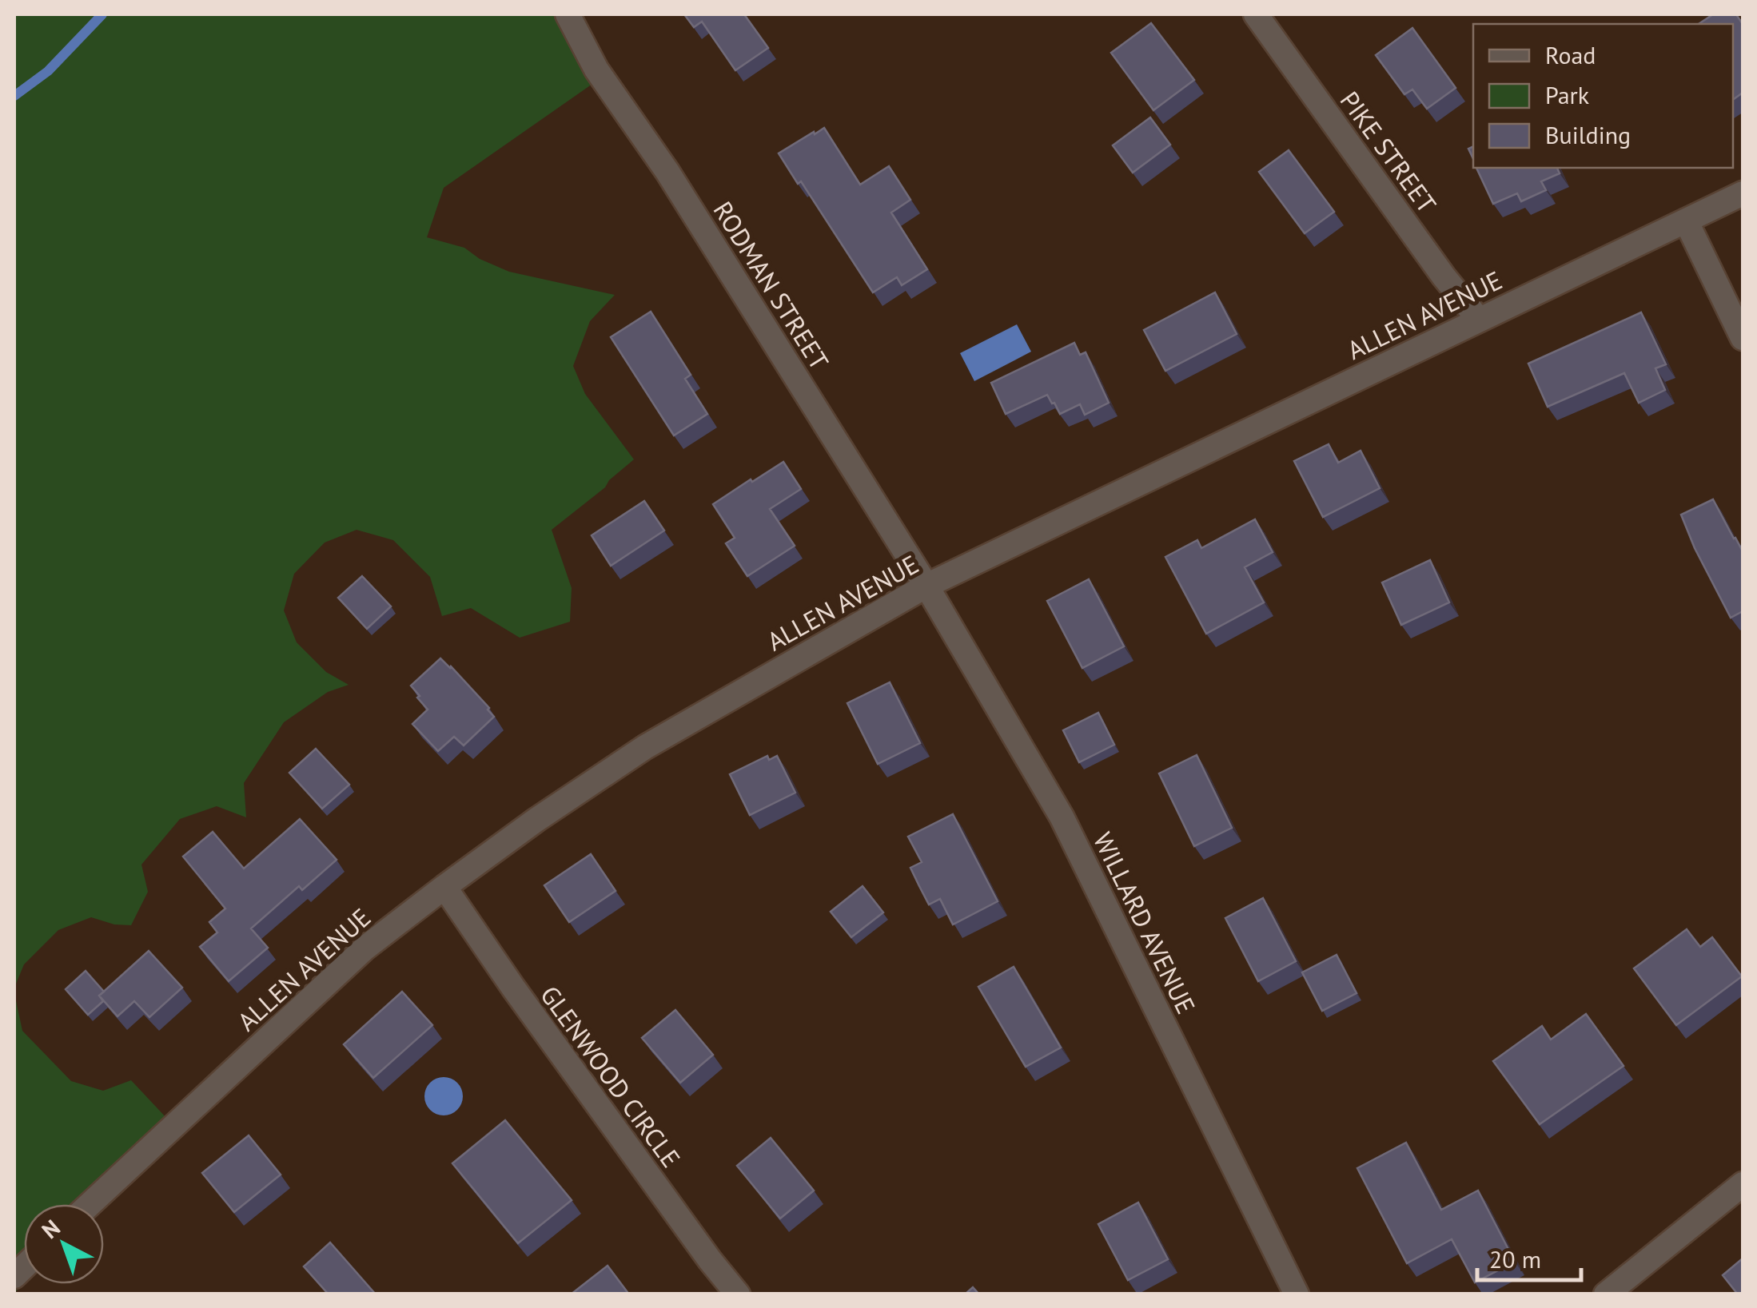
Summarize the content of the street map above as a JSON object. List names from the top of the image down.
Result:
{
  "streets": {
    "street": [
      "PIKE STREET",
      "RODMAN STREET",
      "ALLEN AVENUE",
      "WILLARD AVENUE",
      "GLENWOOD CIRCLE"
    ]
  },
  "crossings": [
    ["PIKE STREET", "ALLEN AVENUE"],
    ["RODMAN STREET", "ALLEN AVENUE"],
    ["RODMAN STREET", "WILLARD AVENUE"],
    ["ALLEN AVENUE", "WILLARD AVENUE"],
    ["ALLEN AVENUE", "GLENWOOD CIRCLE"]
  ],
  "legend": ["Road", "Park", "Building"],
  "scale_bar": "20 m",
  "north": "top left"
}
